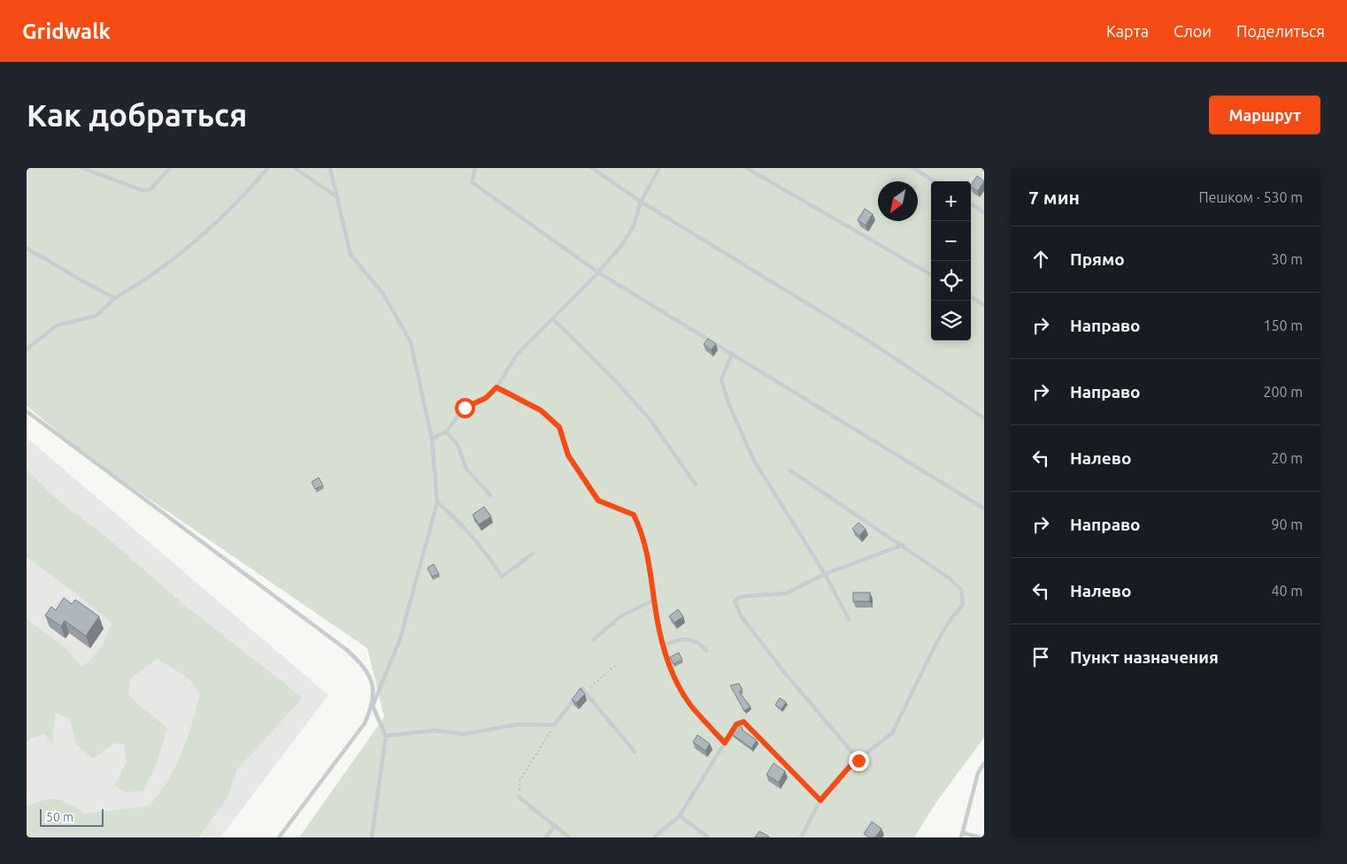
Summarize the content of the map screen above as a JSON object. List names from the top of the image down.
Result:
{
  "scale_bar": "50 m",
  "north": "bottom left",
  "page": {
    "header": "Gridwalk",
    "nav": ["Карта", "Слои", "Поделиться"],
    "buttons": "Маршрут",
    "title": "Как добраться",
    "heading": ["7 мин", "Пешком · 530 m"],
    "map_buttons": ["+", "−"],
    "list": [
      ["Прямо", "30 m"],
      ["Направо", "150 m"],
      ["Направо", "200 m"],
      ["Налево", "20 m"],
      ["Направо", "90 m"],
      ["Налево", "40 m"],
      "Пункт назначения"
    ],
    "scale": "50 m"
  }
}
